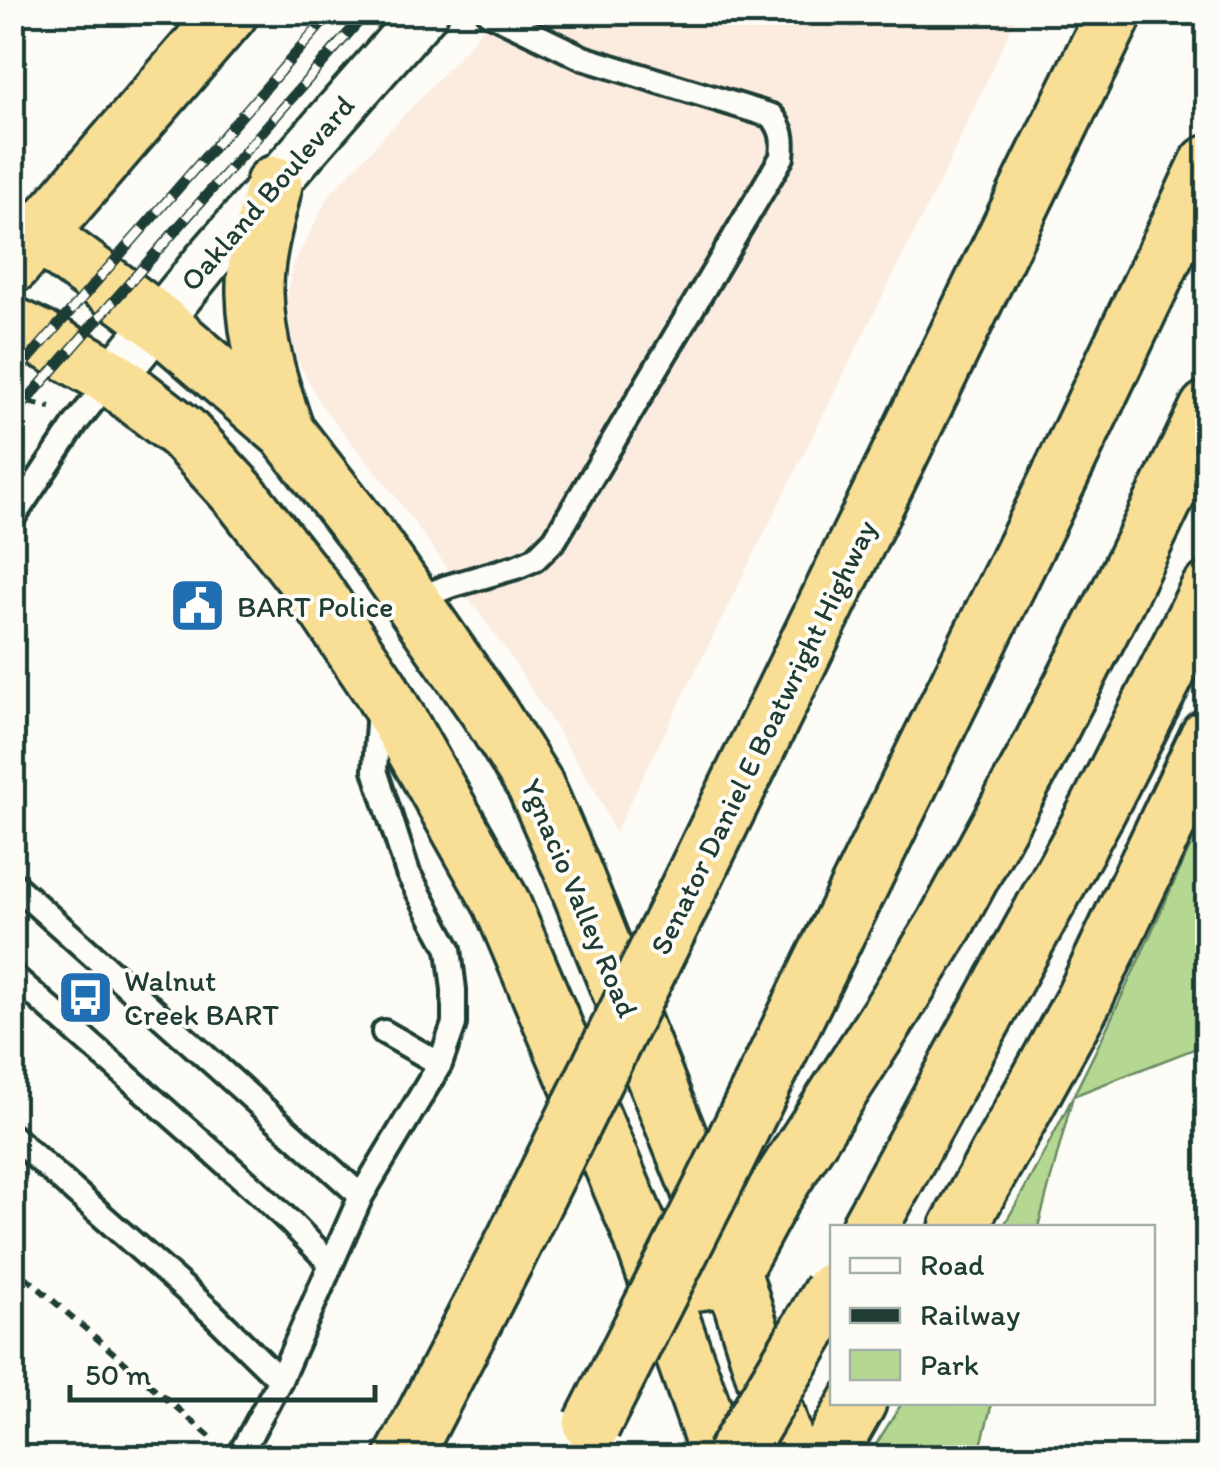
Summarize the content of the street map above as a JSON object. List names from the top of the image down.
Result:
{
  "streets": {
    "highway": ["Senator Daniel E Boatwright Highway", "Ygnacio Valley Road"],
    "street": ["Oakland Boulevard"]
  },
  "crossings": [
    ["Oakland Boulevard", "Ygnacio Valley Road"]
  ],
  "places": {
    "public building": ["BART Police"],
    "bus stop": ["Walnut Creek BART"]
  },
  "legend": ["Road", "Railway", "Park"],
  "scale_bar": "50 m"
}
